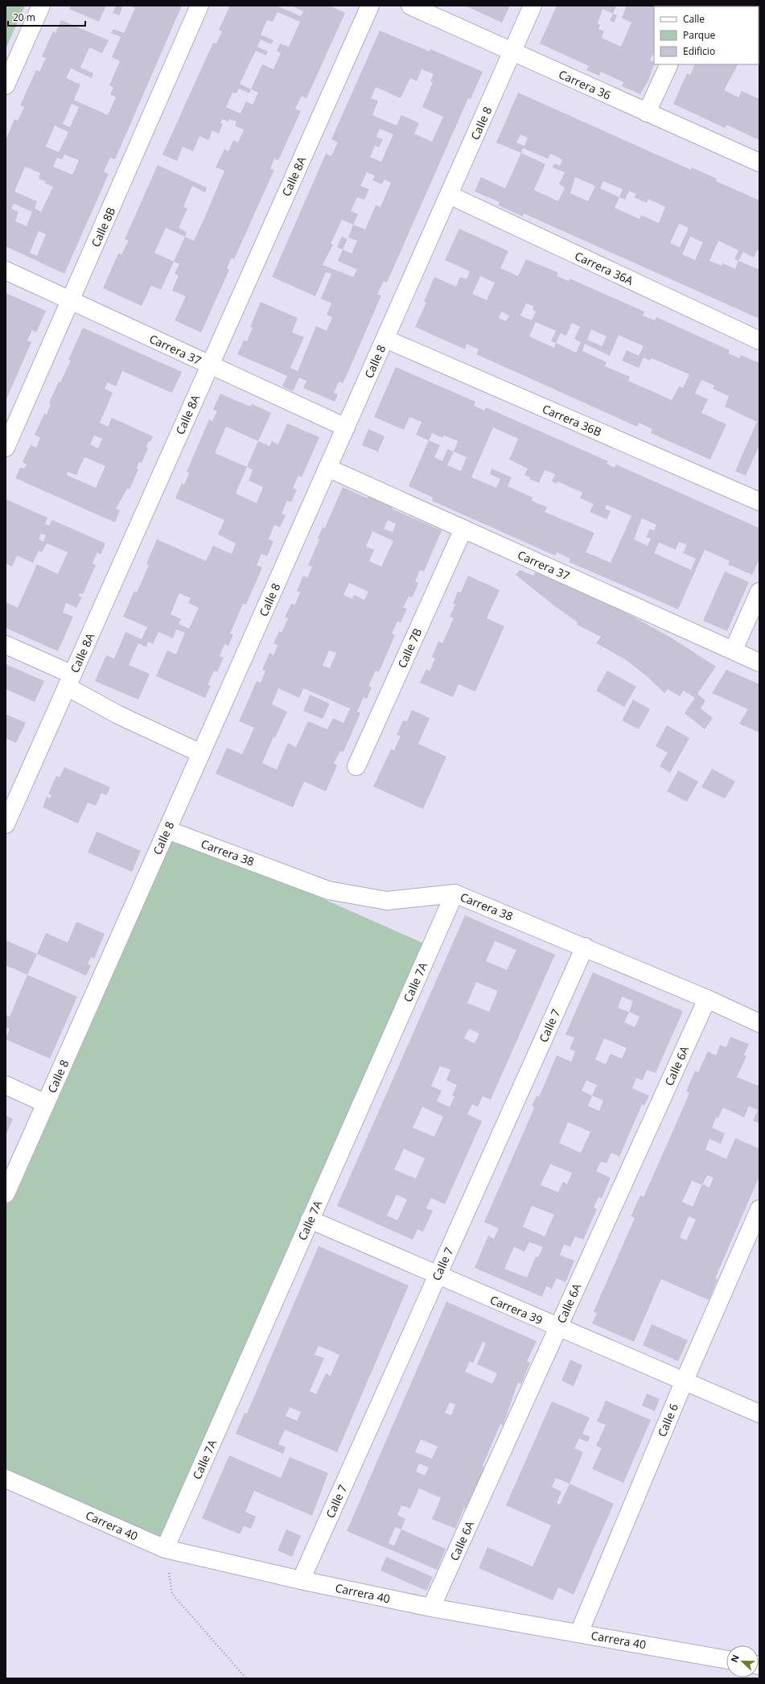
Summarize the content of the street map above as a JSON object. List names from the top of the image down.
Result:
{
  "streets": {
    "street": [
      "Carrera 36",
      "Calle 8",
      "Calle 8A",
      "Calle 8B",
      "Carrera 36A",
      "Carrera 37",
      "Carrera 36B",
      "Calle 7B",
      "Carrera 38",
      "Calle 7A",
      "Calle 7",
      "Calle 6A",
      "Carrera 39",
      "Calle 6",
      "Carrera 40"
    ]
  },
  "crossings": [
    ["Carrera 36", "Calle 8"],
    ["Calle 8", "Carrera 36A"],
    ["Calle 8", "Carrera 37"],
    ["Calle 8", "Carrera 36B"],
    ["Calle 8", "Carrera 38"],
    ["Calle 8A", "Carrera 37"],
    ["Calle 8B", "Carrera 37"],
    ["Carrera 37", "Calle 7B"],
    ["Carrera 38", "Calle 7A"],
    ["Carrera 38", "Calle 7"],
    ["Carrera 38", "Calle 6A"],
    ["Calle 7A", "Carrera 39"],
    ["Calle 7A", "Carrera 40"],
    ["Calle 7", "Carrera 39"],
    ["Calle 7", "Carrera 40"],
    ["Calle 6A", "Carrera 39"],
    ["Calle 6A", "Carrera 40"],
    ["Carrera 39", "Calle 6"],
    ["Calle 6", "Carrera 40"]
  ],
  "legend": ["Calle", "Parque", "Edificio"],
  "scale_bar": "20 m",
  "north": "left"
}
